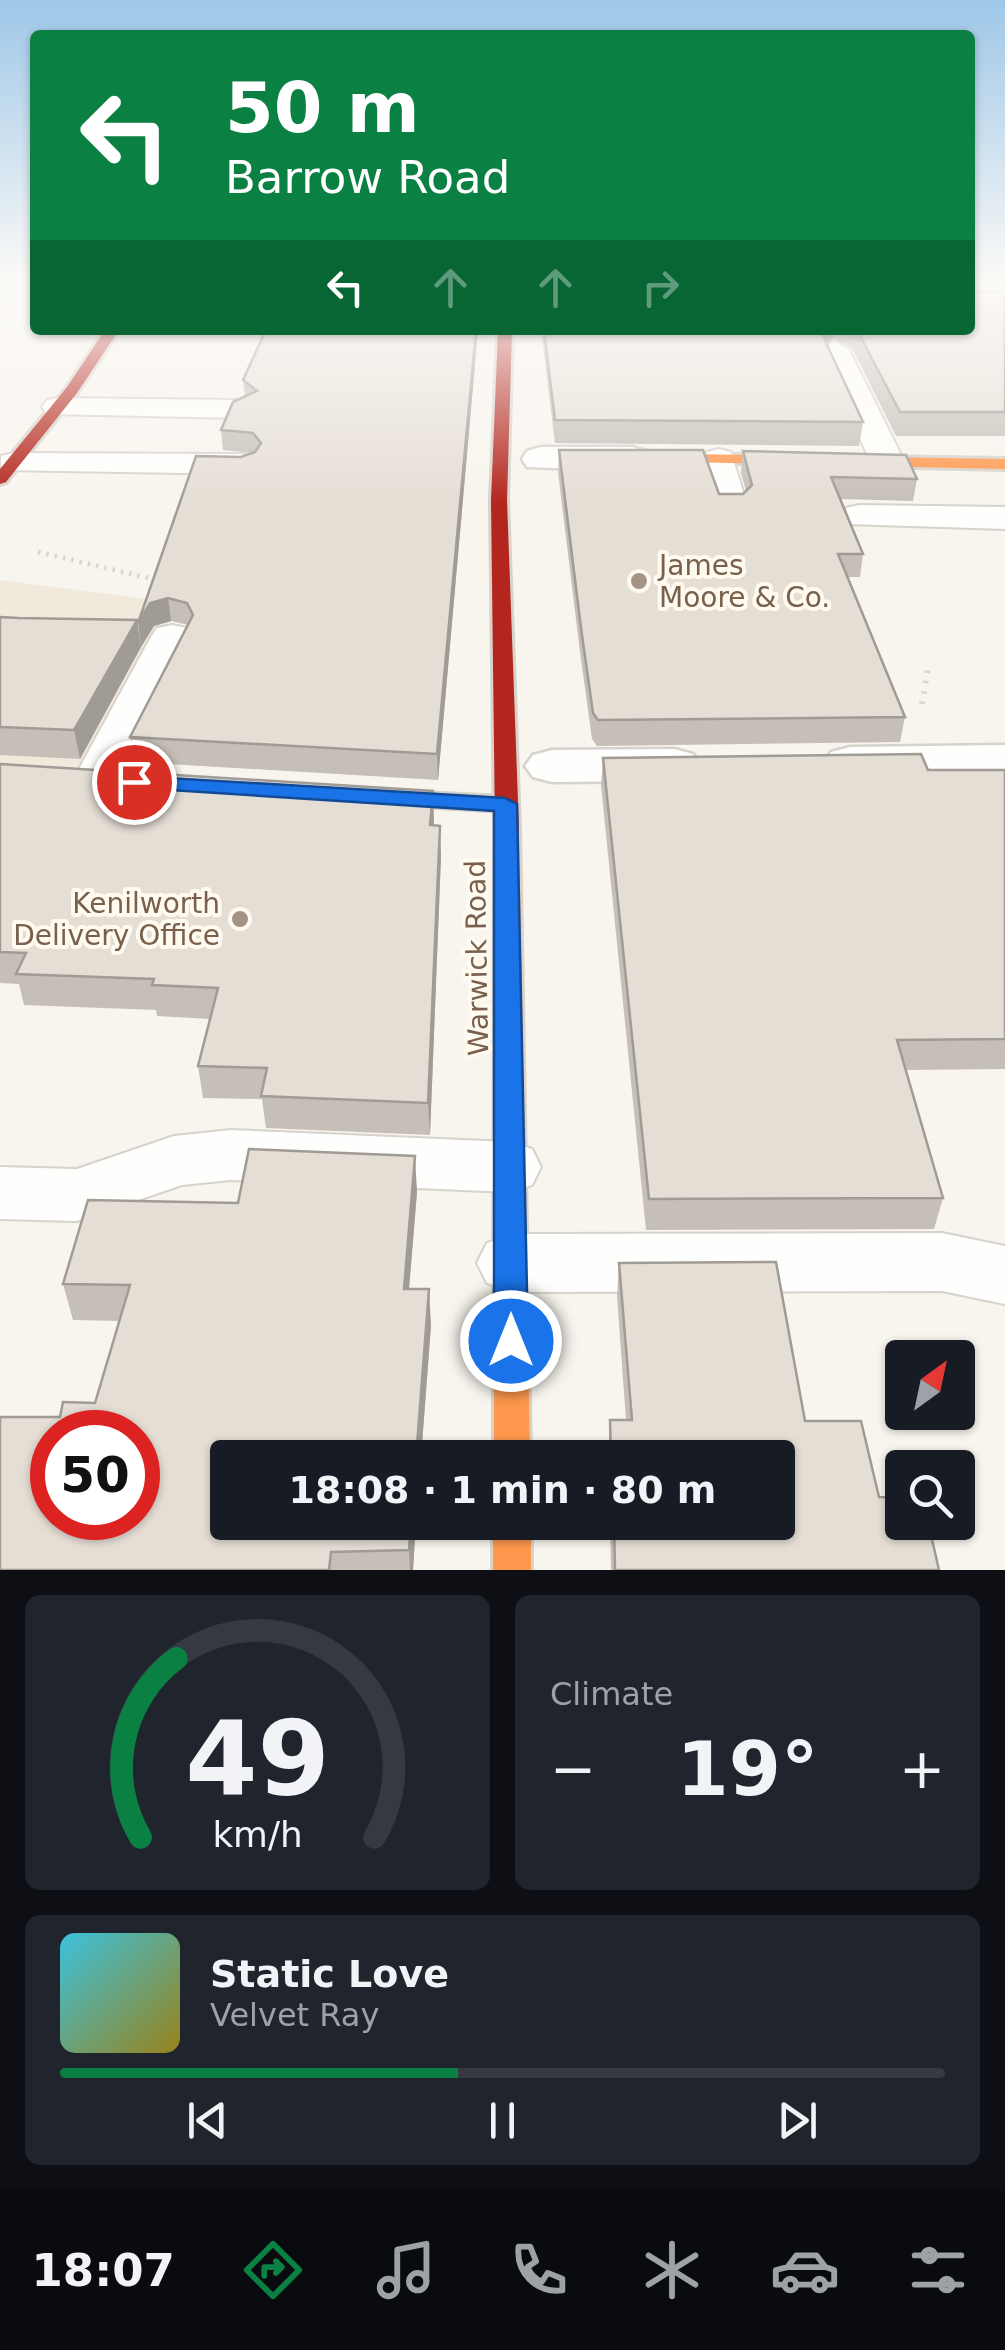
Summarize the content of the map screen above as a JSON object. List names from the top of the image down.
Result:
{
  "streets": {
    "main road": ["Warwick Road"]
  },
  "places": ["James Moore & Co.", "Kenilworth Delivery Office"],
  "north": "top right",
  "page": {
    "turn": ["50 m", "Barrow Road"],
    "limit": "50",
    "trip": "18:08 · 1 min · 80 m",
    "tile": "Climate",
    "heat": ["−", "19°", "+"],
    "song": ["Static Love", "Velvet Ray"],
    "tabs": "18:07",
    "gauge": ["49", "km/h"]
  }
}
